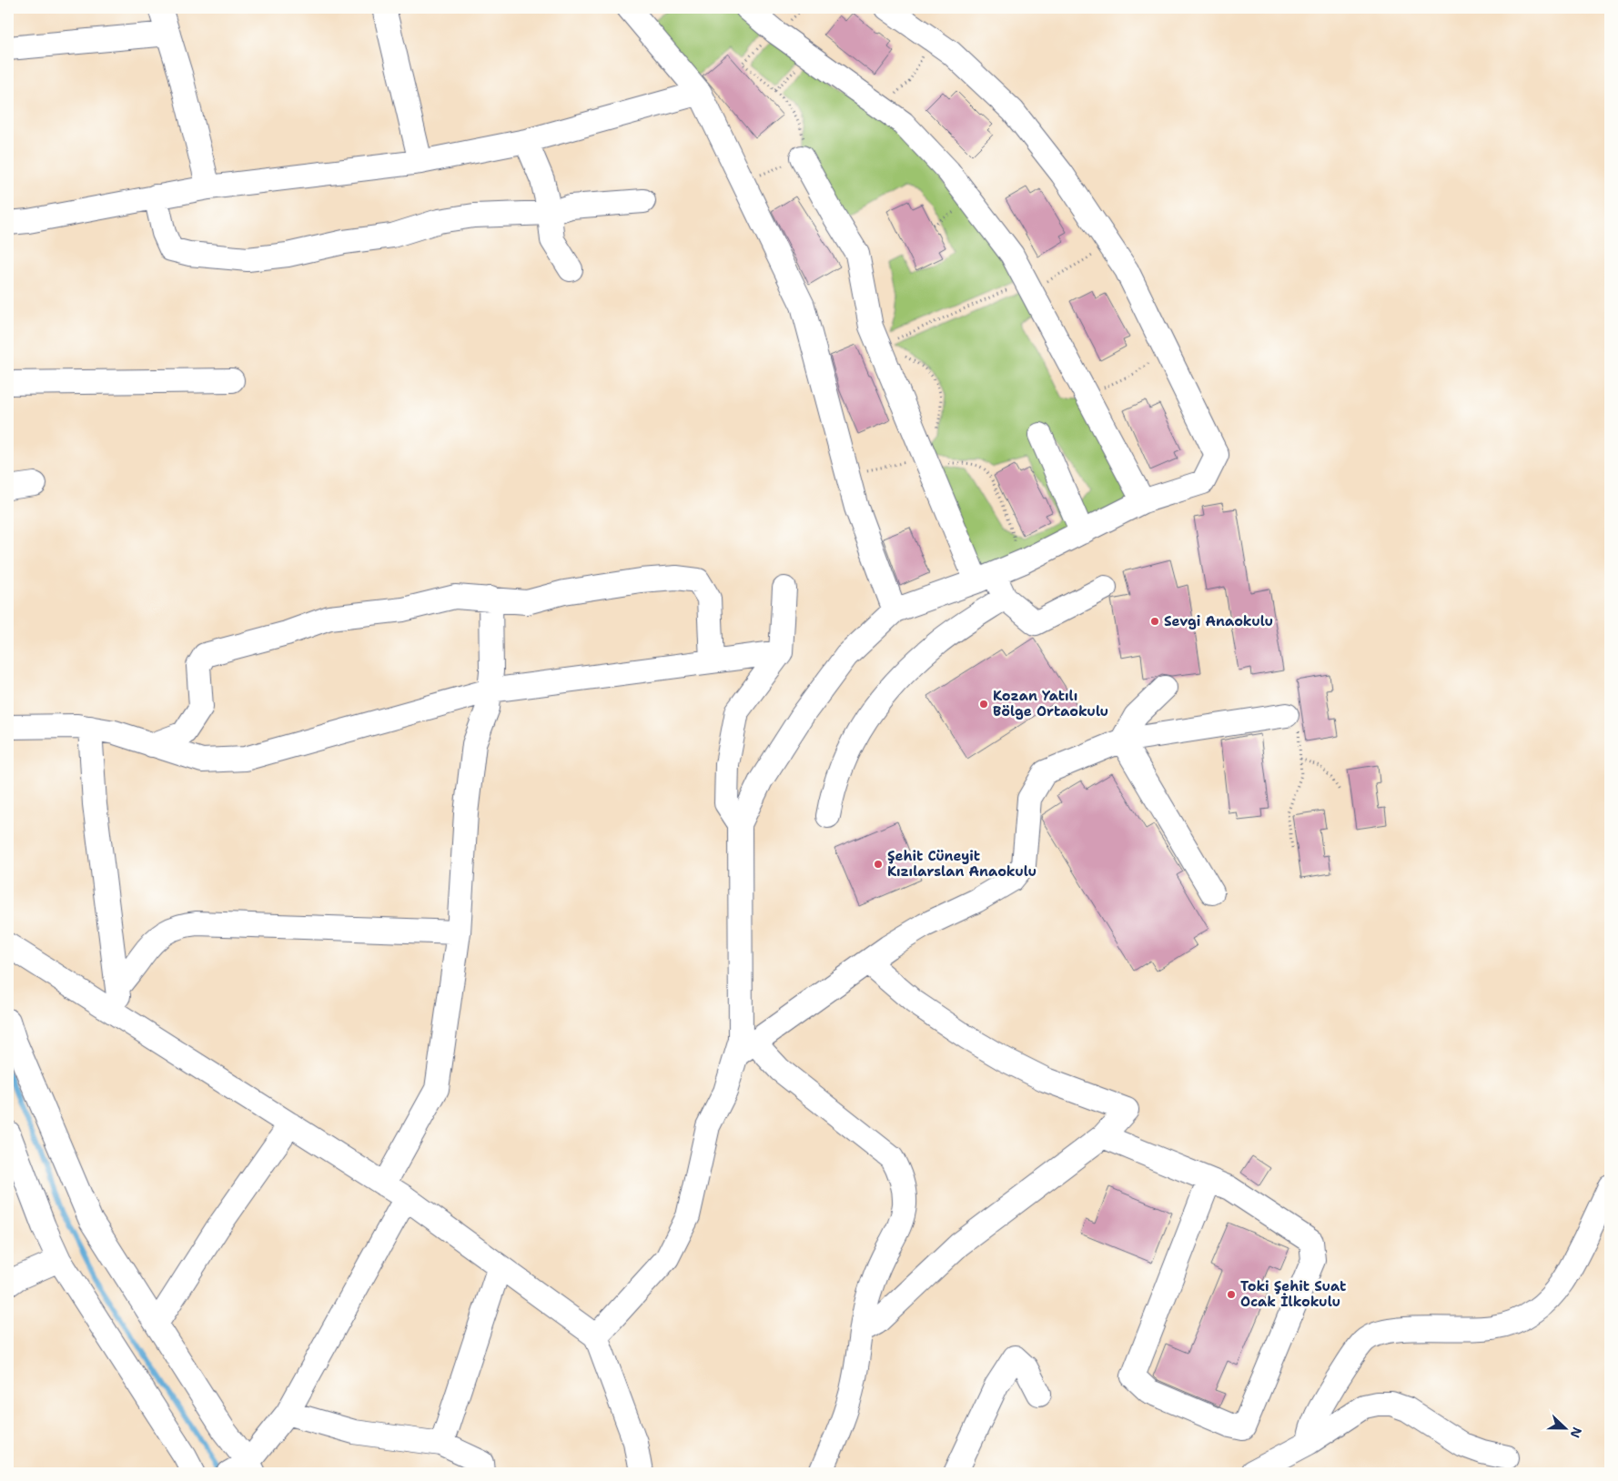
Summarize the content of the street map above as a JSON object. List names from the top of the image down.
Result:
{
  "places": [
    "Sevgi Anaokulu",
    "Kozan Yatılı Bölge Ortaokulu",
    "Şehit Cüneyit Kızılarslan Anaokulu",
    "Toki Şehit Suat Ocak İlkokulu"
  ],
  "north": "right"
}
